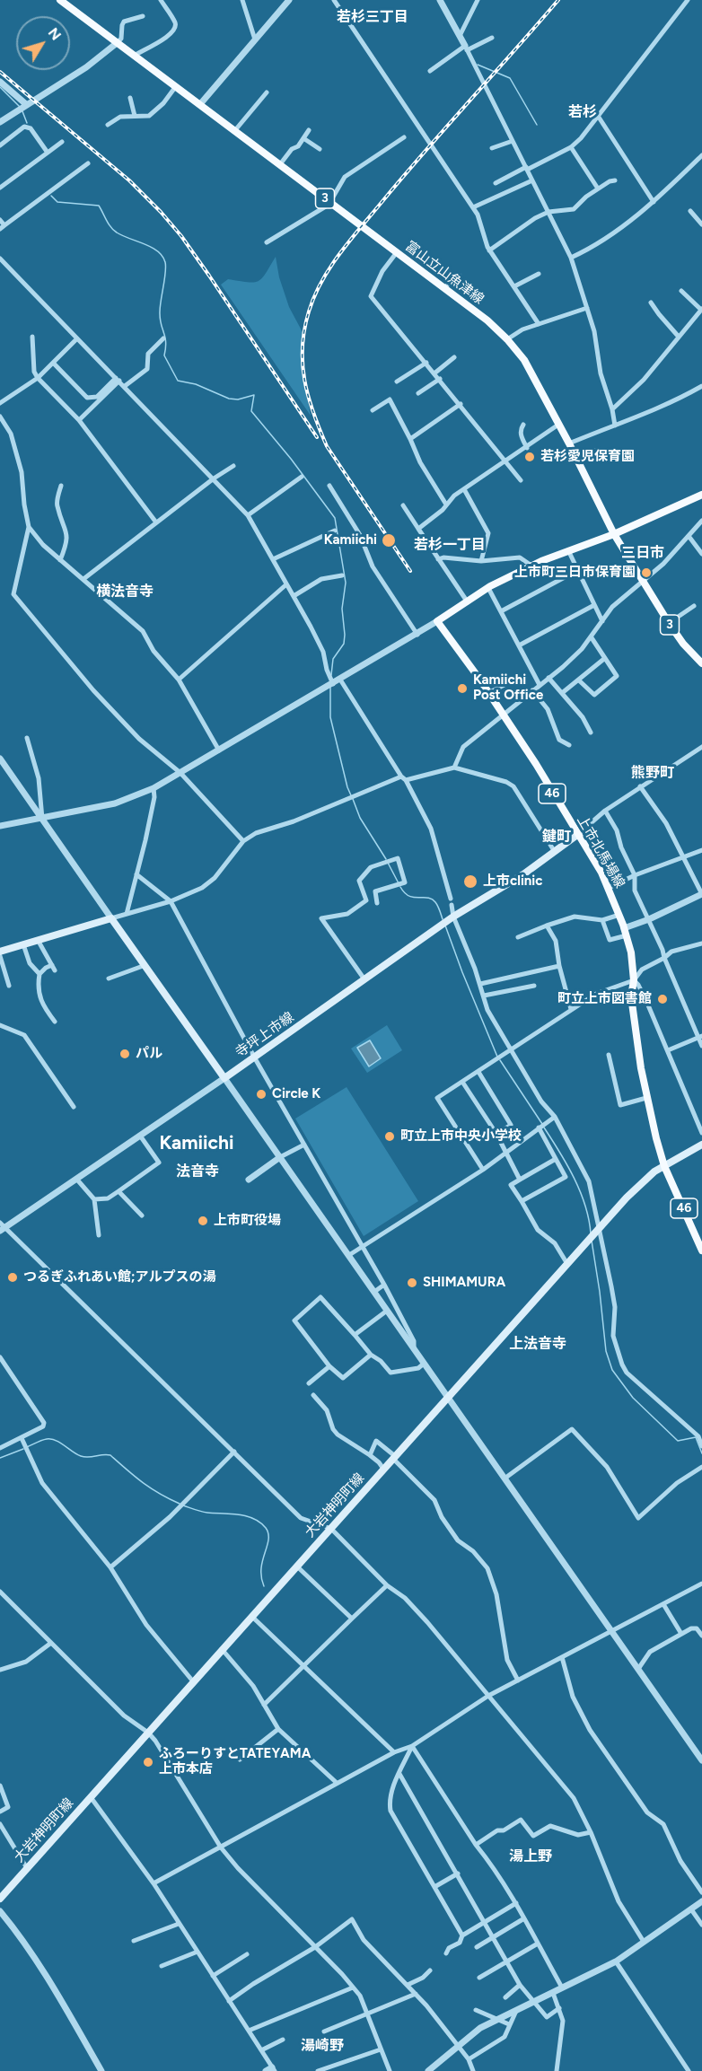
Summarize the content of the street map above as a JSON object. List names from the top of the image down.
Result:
{
  "streets": {
    "main road": [
      "3",
      "富山立山魚津線",
      "46",
      "上市北馬場線",
      "寺坪上市線",
      "大岩神明町線"
    ]
  },
  "crossings": [
    ["上市北馬場線", "寺坪上市線"],
    ["上市北馬場線", "大岩神明町線"]
  ],
  "districts": [
    "若杉三丁目",
    "若杉",
    "若杉一丁目",
    "三日市",
    "横法音寺",
    "熊野町",
    "鍵町",
    "Kamiichi",
    "法音寺",
    "上法音寺",
    "湯上野",
    "湯崎野"
  ],
  "places": [
    "若杉愛児保育園",
    "Kamiichi",
    "上市町三日市保育園",
    "Kamiichi Post Office",
    "上市clinic",
    "町立上市図書館",
    "パル",
    "Circle K",
    "町立上市中央小学校",
    "上市町役場",
    "つるぎふれあい館;アルプスの湯",
    "SHIMAMURA",
    "ふろーりすとTATEYAMA 上市本店"
  ],
  "north": "top right"
}
